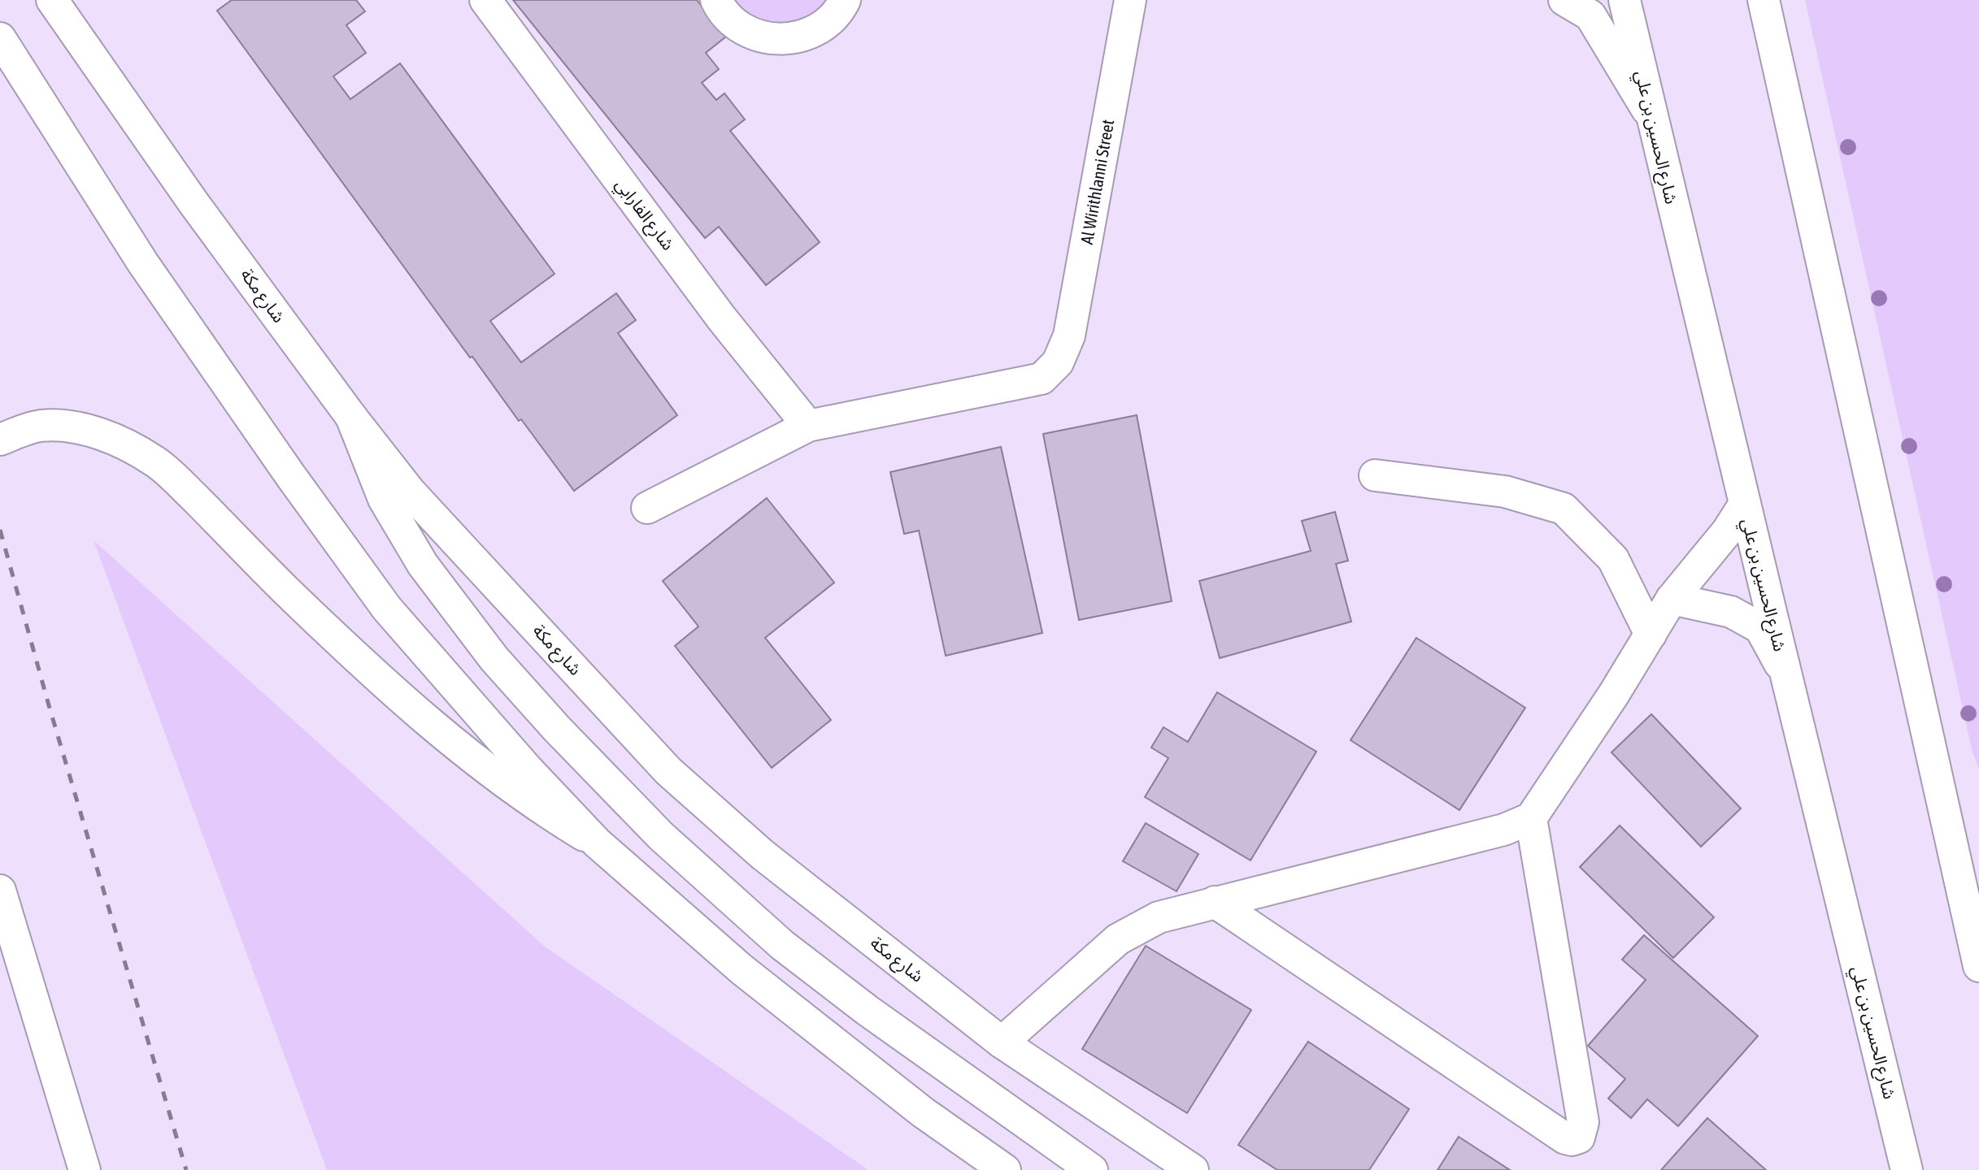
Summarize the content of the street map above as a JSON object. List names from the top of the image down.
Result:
{
  "streets": {
    "main road": [
      "شارع الحسين بن علي",
      "Al Wirithlanni Street",
      "شارع الفارابي",
      "شارع مكة"
    ]
  },
  "crossings": [
    ["Al Wirithlanni Street", "شارع الفارابي"]
  ]
}
